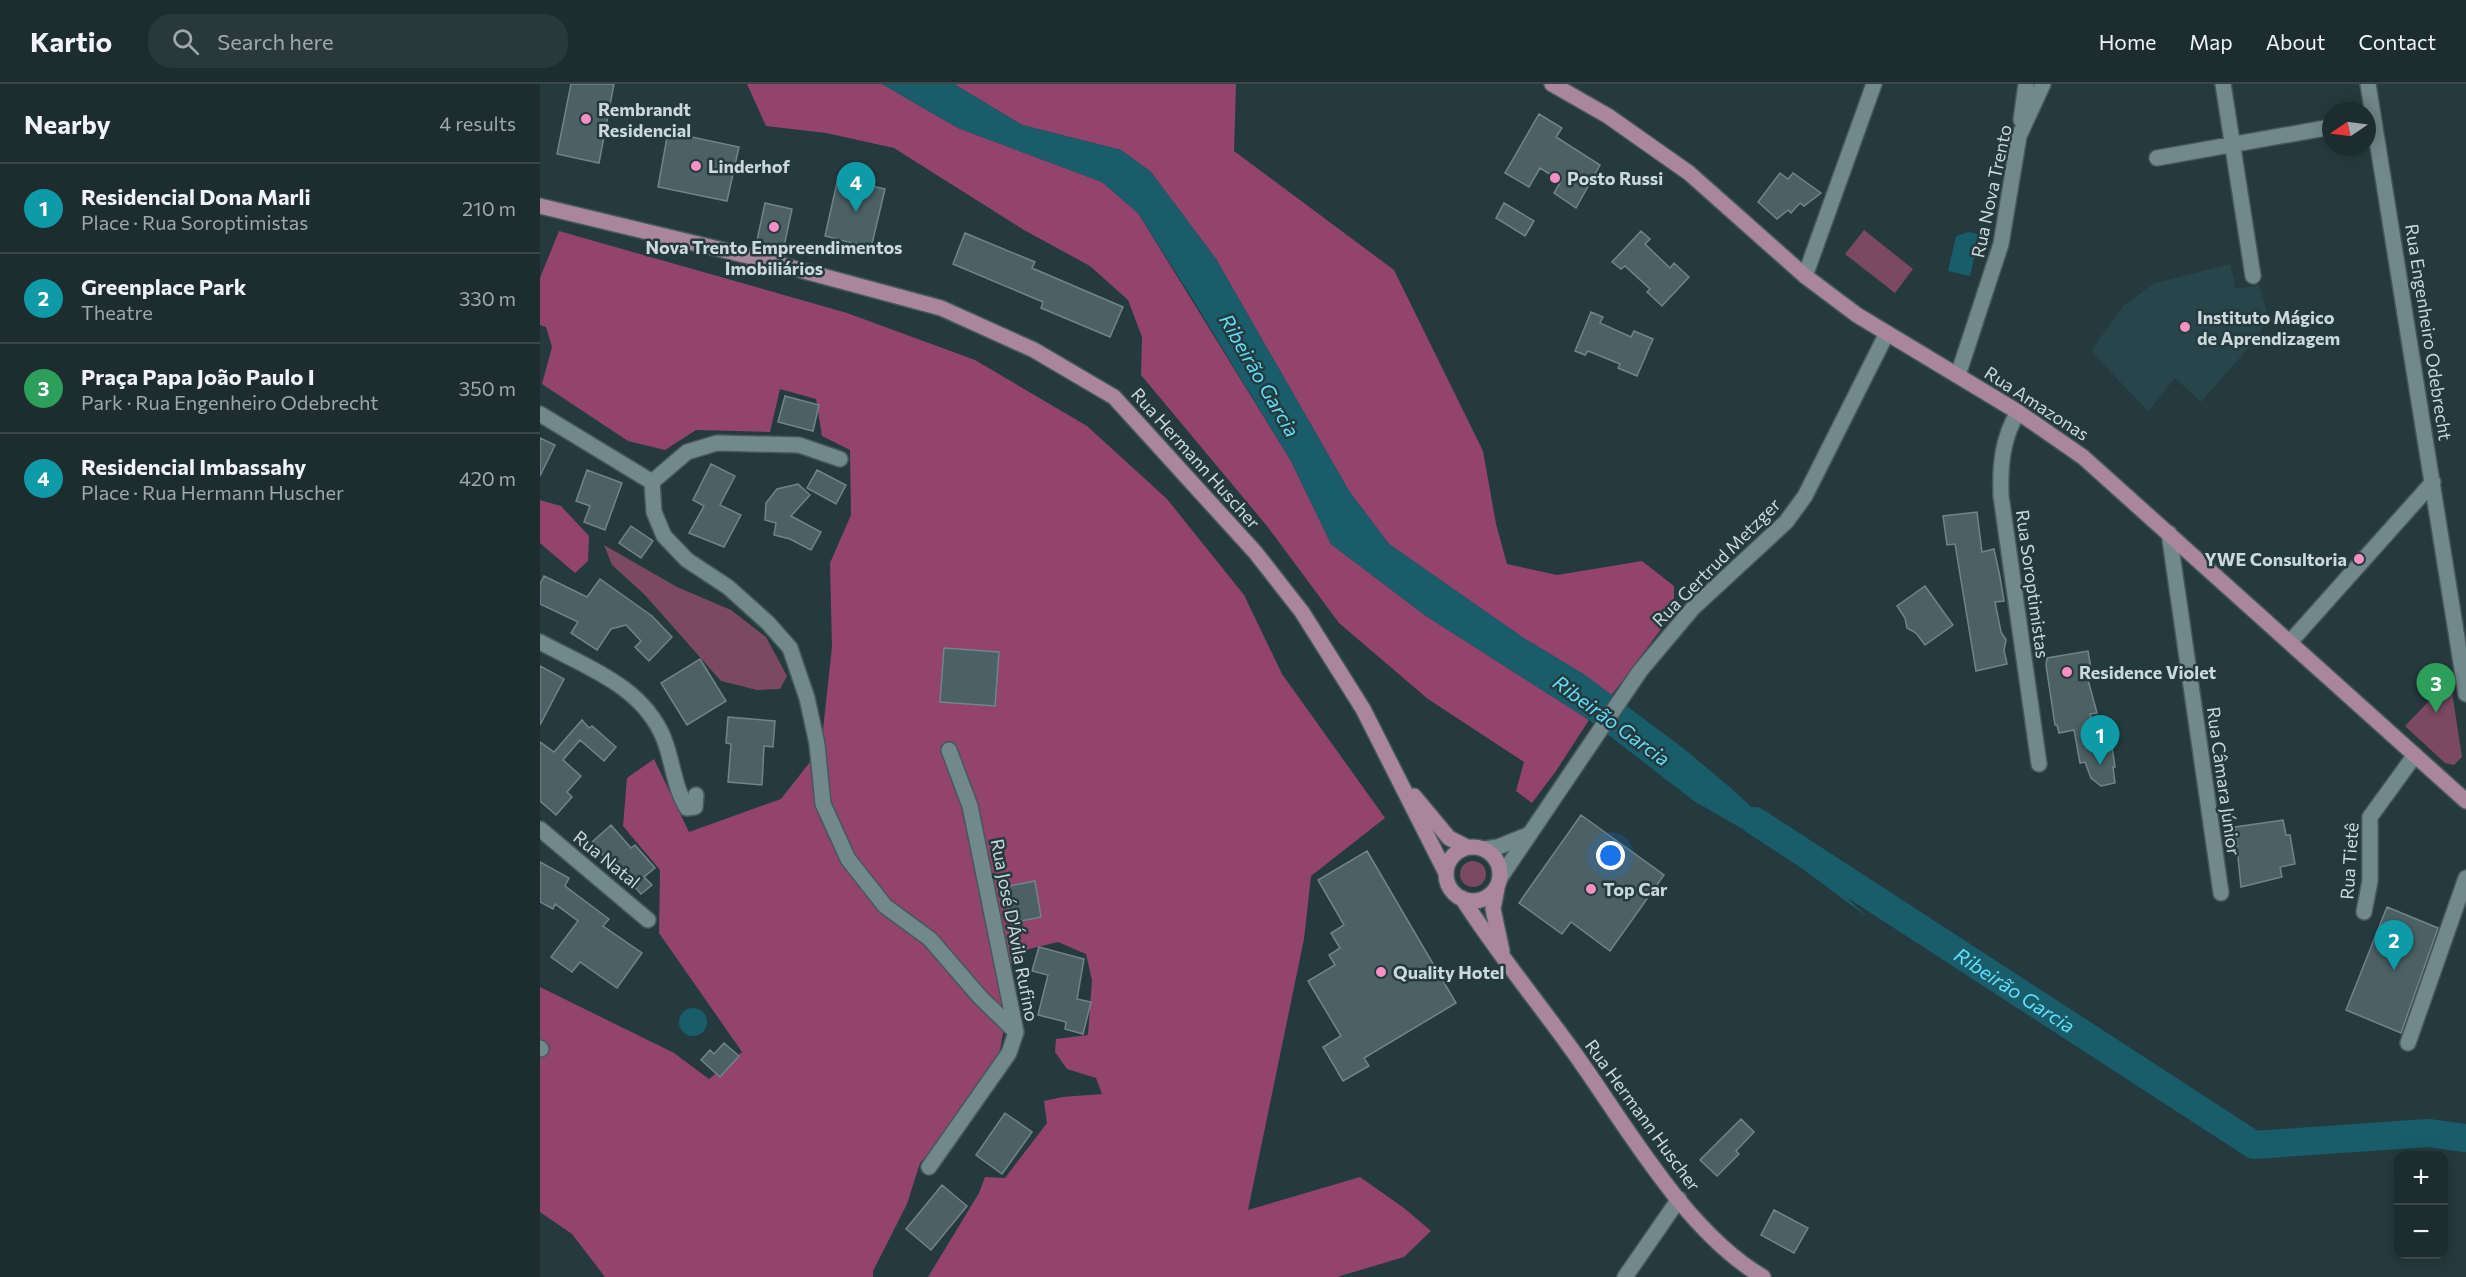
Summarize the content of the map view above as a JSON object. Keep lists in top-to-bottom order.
{
  "streets": {
    "main road": ["Rua Amazonas", "Rua Hermann Huscher"],
    "street": [
      "Rua Nova Trento",
      "Rua Engenheiro Odebrecht",
      "Rua Gertrud Metzger",
      "Rua Soroptimistas",
      "Rua Câmara Júnior",
      "Rua Natal",
      "Rua Tietê",
      "Rua José D'Ávila Rufino"
    ]
  },
  "crossings": [
    ["Rua Nova Trento", "Rua Amazonas"],
    ["Rua Amazonas", "Rua Gertrud Metzger"],
    ["Rua Amazonas", "Rua Soroptimistas"],
    ["Rua Amazonas", "Rua Câmara Júnior"],
    ["Rua Amazonas", "Rua Tietê"],
    ["Rua Hermann Huscher", "Rua Gertrud Metzger"]
  ],
  "water": ["Ribeirão Garcia"],
  "places": [
    "Rembrandt Residencial",
    "Linderhof",
    "Posto Russi",
    "Nova Trento Empreendimentos Imobiliários",
    "Instituto Mágico de Aprendizagem",
    "YWE Consultoria",
    "Residence Violet",
    "Top Car",
    "Quality Hotel"
  ],
  "north": "left",
  "page": {
    "header": "Kartio",
    "search": "Search here",
    "nav": [
      "Home",
      "Map",
      "About",
      "Contact"
    ],
    "heading": ["Nearby", "4 results"],
    "list": [
      {
        "mark": "1",
        "name": "Residencial Dona Marli",
        "note": "Place · Rua Soroptimistas",
        "value": "210 m"
      },
      {
        "mark": "2",
        "name": "Greenplace Park",
        "note": "Theatre",
        "value": "330 m"
      },
      {
        "mark": "3",
        "name": "Praça Papa João Paulo I",
        "note": "Park · Rua Engenheiro Odebrecht",
        "value": "350 m"
      },
      {
        "mark": "4",
        "name": "Residencial Imbassahy",
        "note": "Place · Rua Hermann Huscher",
        "value": "420 m"
      }
    ],
    "pins": [
      "4",
      "3",
      "1",
      "2"
    ],
    "map_buttons": ["+", "−"]
  }
}
